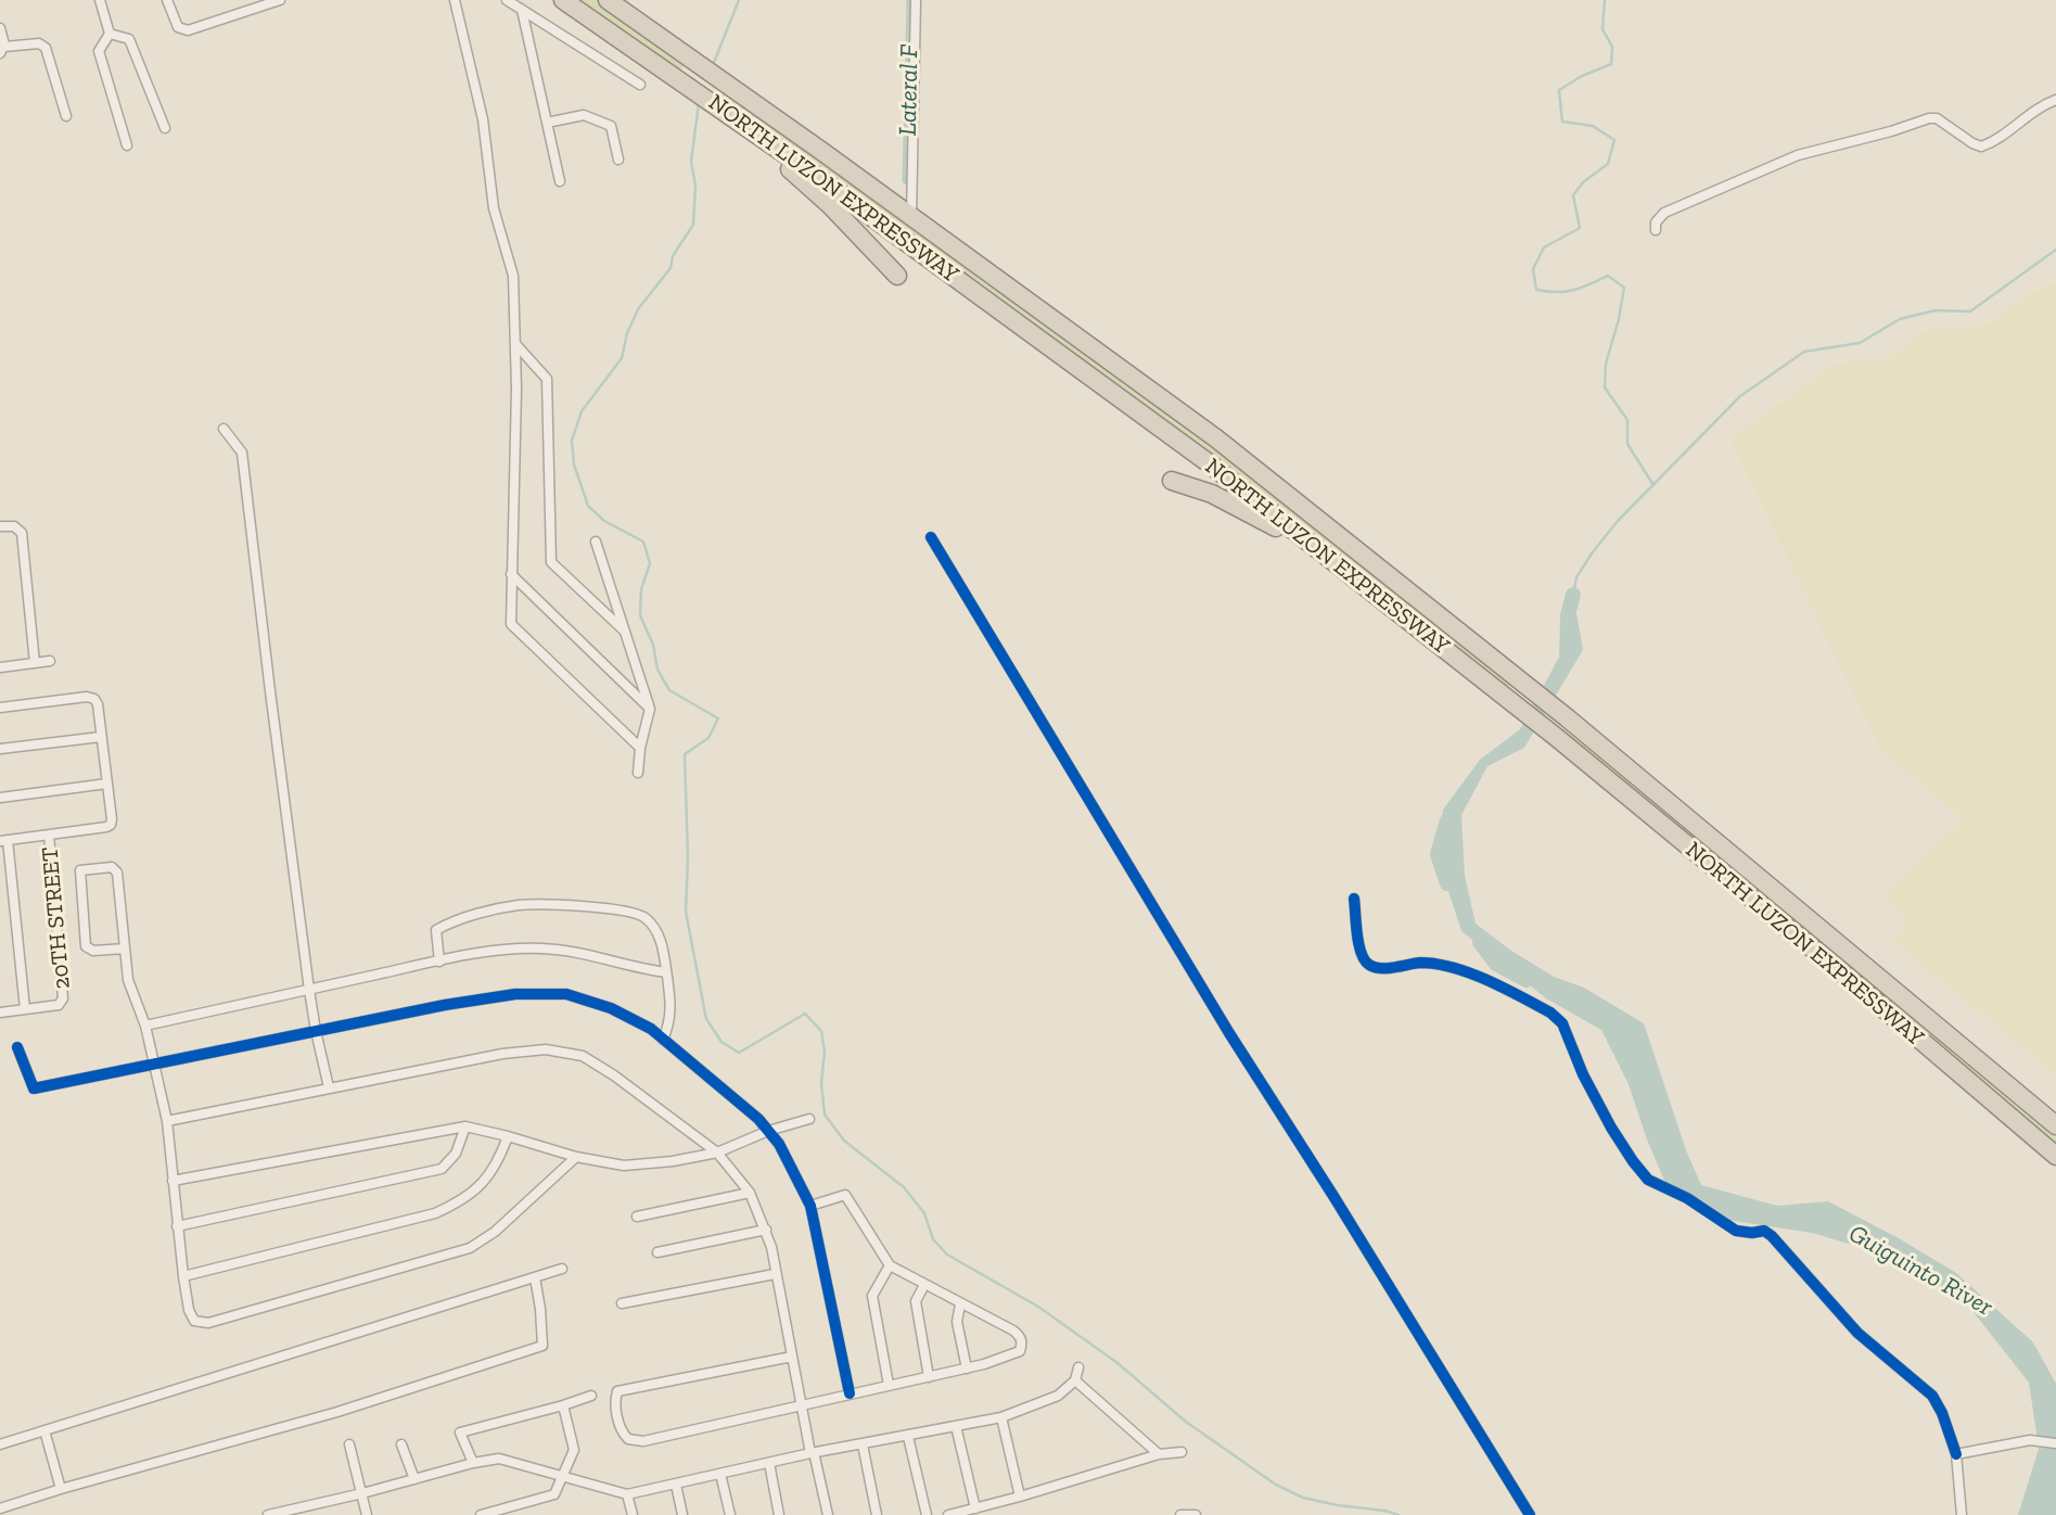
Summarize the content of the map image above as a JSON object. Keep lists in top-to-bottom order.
{
  "streets": {
    "highway": ["NORTH LUZON EXPRESSWAY"],
    "street": ["20TH STREET"]
  },
  "water": ["Lateral F", "Guiguinto River"]
}
